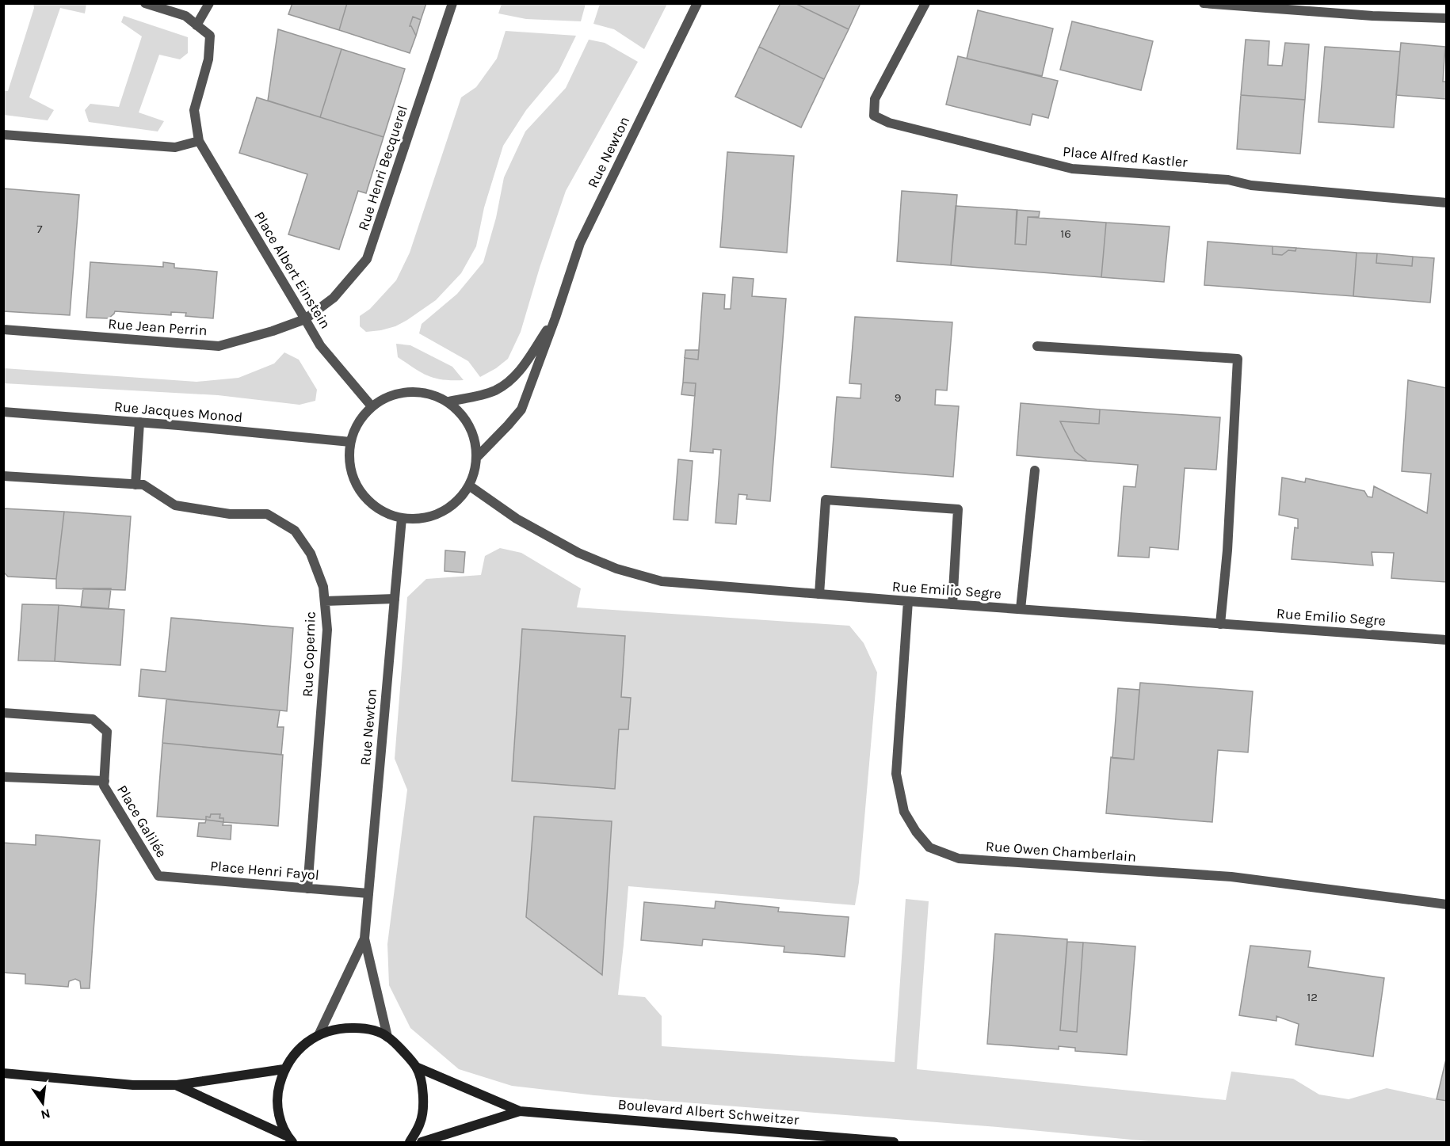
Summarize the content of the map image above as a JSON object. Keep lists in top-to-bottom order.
{
  "streets": {
    "main road": ["Boulevard Albert Schweitzer"],
    "street": [
      "Rue Newton",
      "Place Alfred Kastler",
      "Rue Henri Becquerel",
      "Place Albert Einstein",
      "Rue Jean Perrin",
      "Rue Jacques Monod",
      "Rue Emilio Segre",
      "Rue Copernic",
      "Place Galilée",
      "Rue Owen Chamberlain",
      "Place Henri Fayol"
    ]
  },
  "crossings": [
    ["Rue Newton", "Place Albert Einstein"],
    ["Rue Newton", "Rue Jacques Monod"],
    ["Rue Newton", "Rue Emilio Segre"],
    ["Rue Newton", "Place Henri Fayol"],
    ["Rue Henri Becquerel", "Place Albert Einstein"],
    ["Rue Henri Becquerel", "Rue Jean Perrin"],
    ["Place Albert Einstein", "Rue Jean Perrin"],
    ["Place Albert Einstein", "Rue Jacques Monod"],
    ["Place Albert Einstein", "Rue Emilio Segre"],
    ["Rue Jacques Monod", "Rue Emilio Segre"],
    ["Rue Emilio Segre", "Rue Owen Chamberlain"],
    ["Rue Copernic", "Place Henri Fayol"],
    ["Place Galilée", "Place Henri Fayol"]
  ],
  "house_numbers": [
    "7",
    "16",
    "9",
    "12"
  ],
  "north": "bottom"
}
